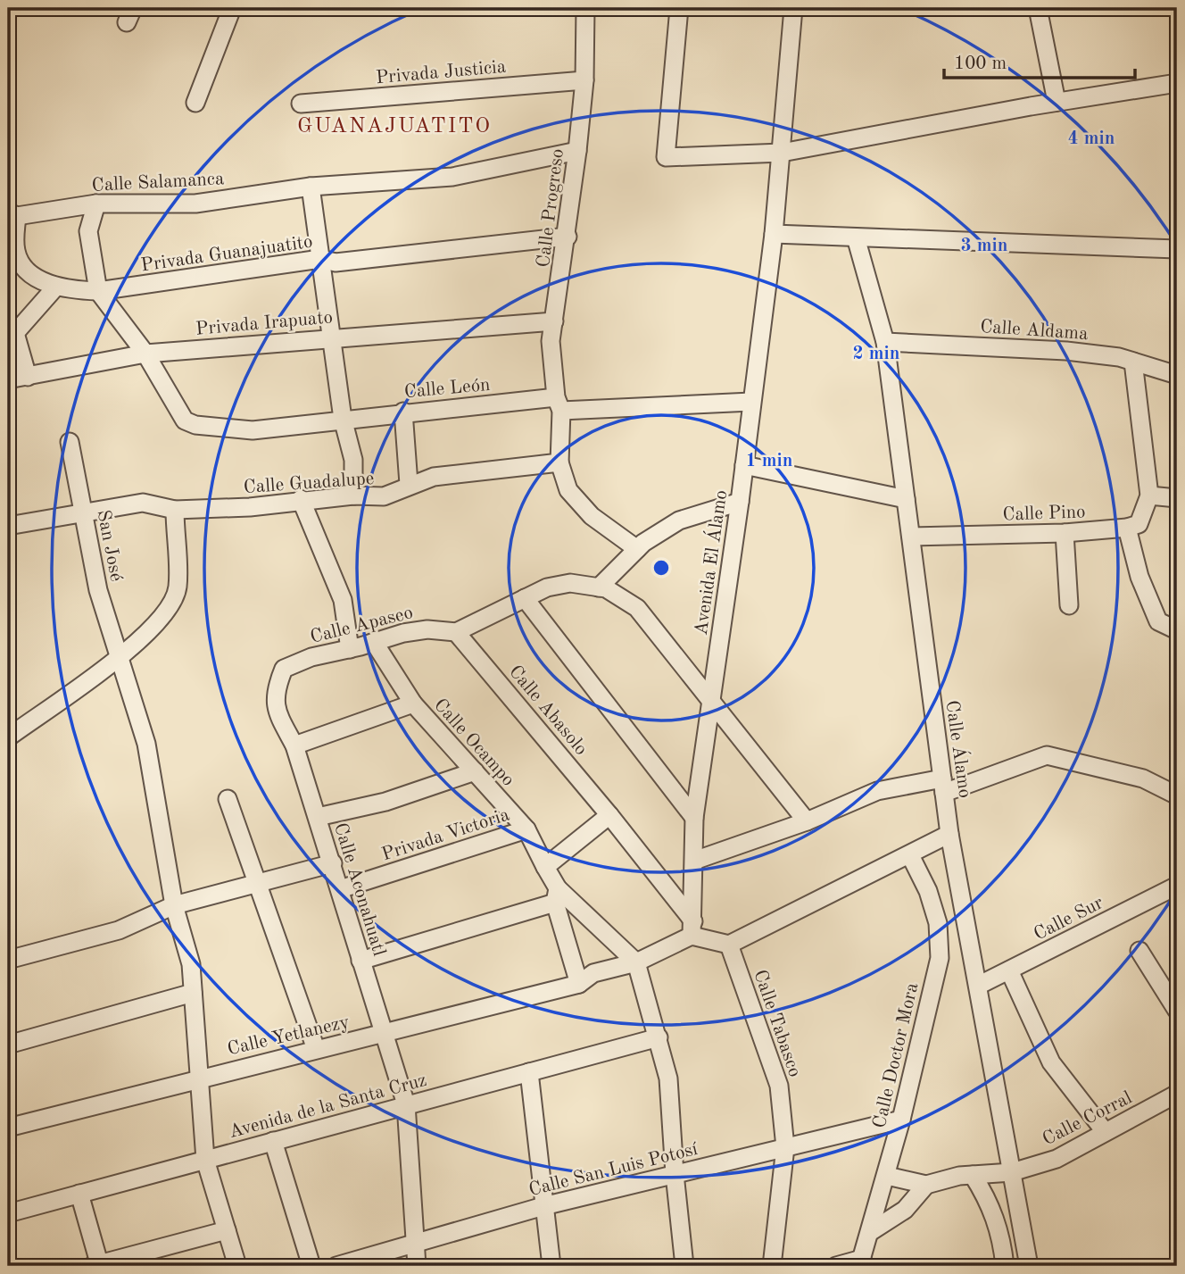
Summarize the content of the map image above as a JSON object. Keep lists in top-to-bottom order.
{
  "streets": {
    "street": [
      "Privada Justicia",
      "Calle Salamanca",
      "Calle Progreso",
      "Privada Guanajuatito",
      "Privada Irapuato",
      "Calle Aldama",
      "Calle León",
      "Calle Guadalupe",
      "Calle Pino",
      "San José",
      "Avenida El Álamo",
      "Calle Apaseo",
      "Calle Abasolo",
      "Calle Ocampo",
      "Calle Álamo",
      "Privada Victoria",
      "Calle Aconahuatl",
      "Calle Sur",
      "Calle Tabasco",
      "Calle Yetlanezy",
      "Calle Doctor Mora",
      "Avenida de la Santa Cruz",
      "Calle Corral",
      "Calle San Luis Potosí"
    ]
  },
  "crossings": [
    ["Privada Justicia", "Calle Progreso"],
    ["Calle Salamanca", "Calle Progreso"],
    ["Calle Progreso", "Privada Guanajuatito"],
    ["Calle Progreso", "Privada Irapuato"],
    ["Calle Progreso", "Calle León"],
    ["Privada Irapuato", "Calle León"],
    ["Calle Aldama", "Calle Álamo"],
    ["Calle León", "Avenida El Álamo"],
    ["Calle Guadalupe", "San José"],
    ["Calle Pino", "Calle Álamo"],
    ["San José", "Calle Yetlanezy"],
    ["San José", "Avenida de la Santa Cruz"],
    ["Avenida El Álamo", "Calle Abasolo"],
    ["Calle Apaseo", "Calle Abasolo"],
    ["Calle Apaseo", "Calle Ocampo"],
    ["Calle Apaseo", "Calle Aconahuatl"],
    ["Calle Ocampo", "Privada Victoria"],
    ["Calle Álamo", "Calle Sur"],
    ["Calle Álamo", "Calle Corral"],
    ["Privada Victoria", "Calle Aconahuatl"],
    ["Calle Aconahuatl", "Calle Yetlanezy"],
    ["Calle Aconahuatl", "Avenida de la Santa Cruz"],
    ["Calle Aconahuatl", "Calle San Luis Potosí"],
    ["Calle Tabasco", "Calle San Luis Potosí"],
    ["Calle Doctor Mora", "Calle San Luis Potosí"]
  ],
  "districts": ["GUANAJUATITO"],
  "scale_bar": "100 m",
  "rings": [
    "4 min",
    "3 min",
    "2 min",
    "1 min"
  ]
}
